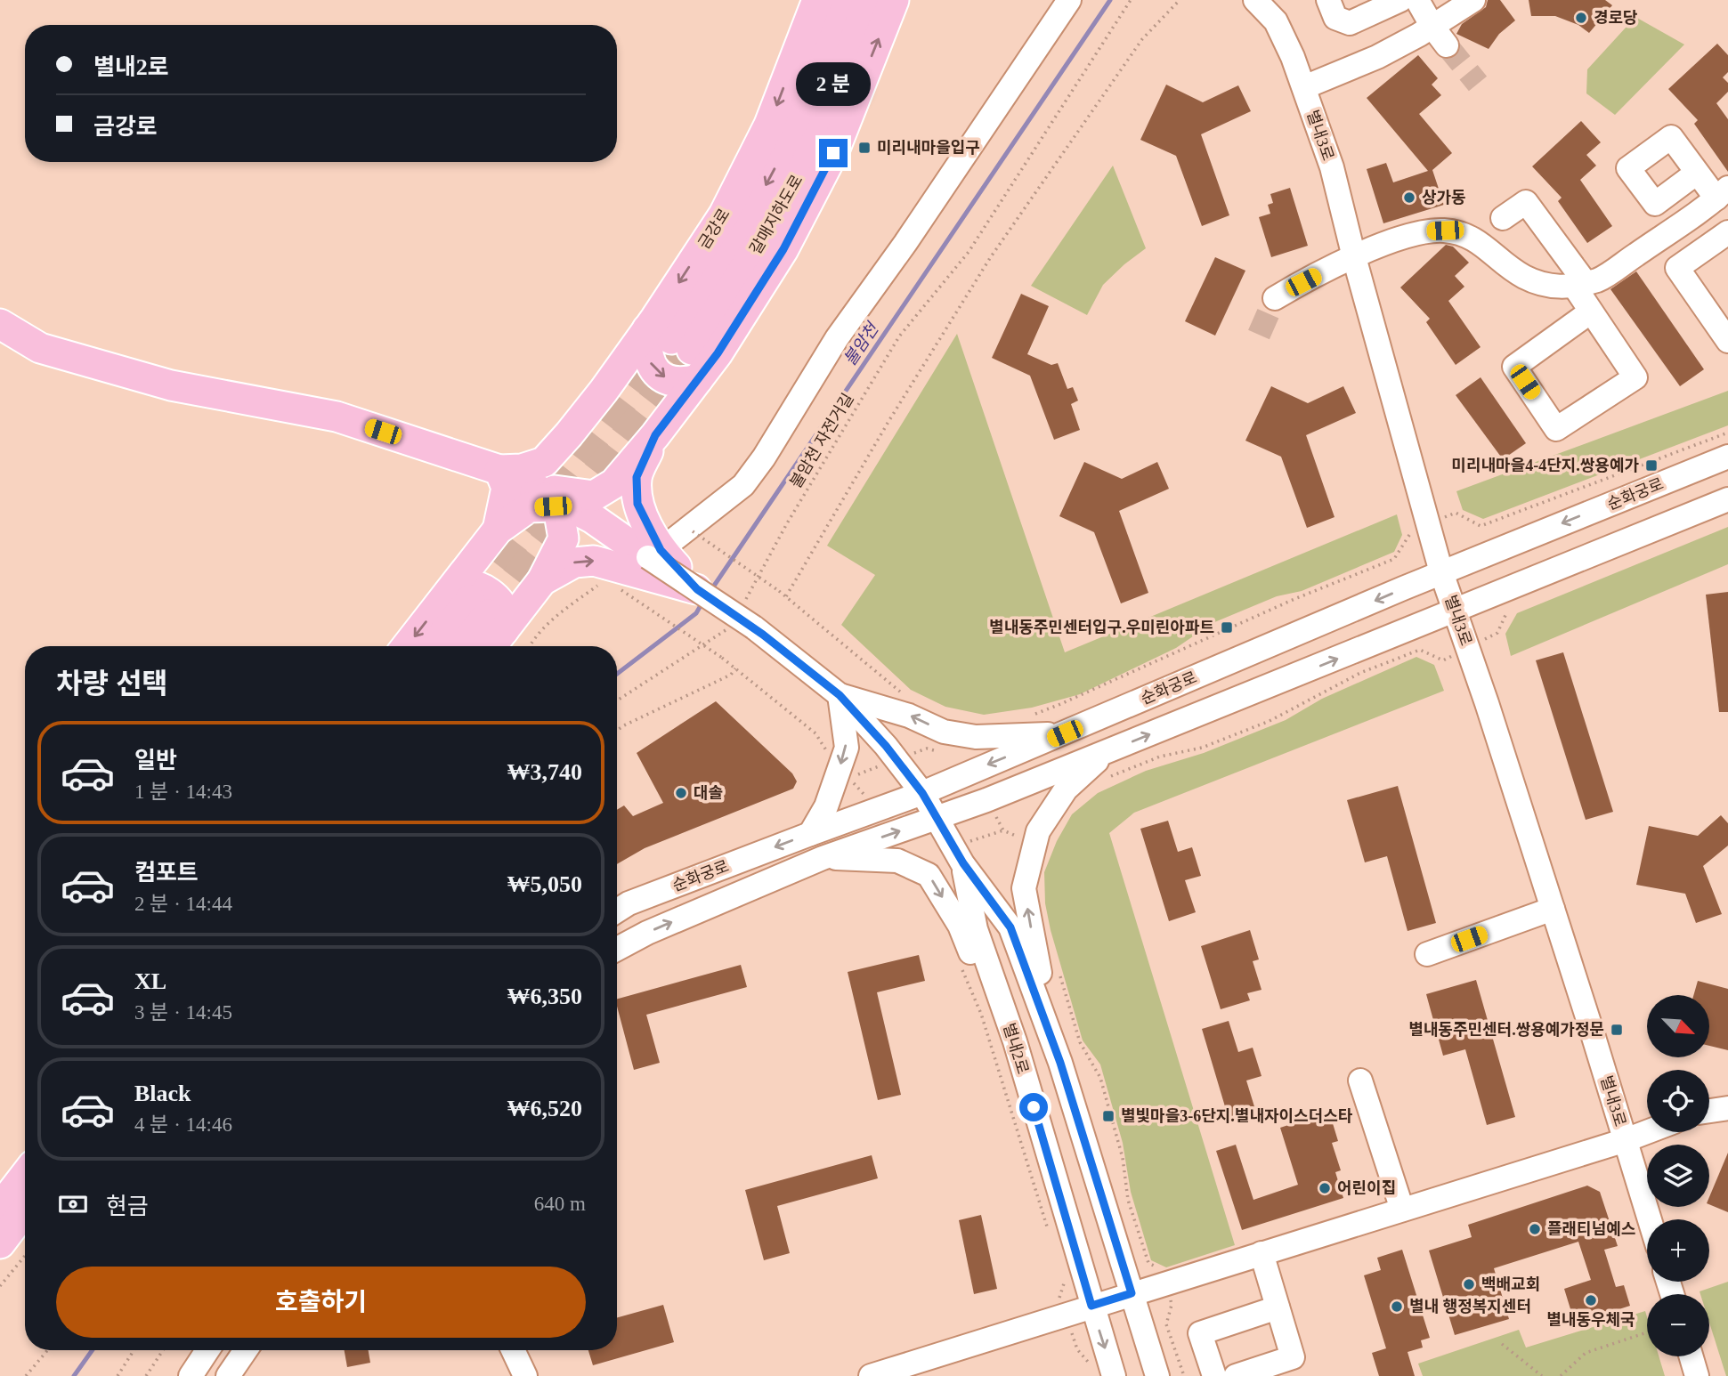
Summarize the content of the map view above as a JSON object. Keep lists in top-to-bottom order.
{
  "streets": {
    "main road": ["갈매지하도로", "금강로"],
    "street": ["별내3로", "순화궁로", "별내2로"],
    "path": ["불암천 자전거길"]
  },
  "crossings": [
    ["별내3로", "순화궁로"],
    ["갈매지하도로", "금강로"],
    ["불암천 자전거길", "별내2로"],
    ["순화궁로", "별내2로"]
  ],
  "water": ["불암천"],
  "places": {
    "other": [
      "경로당",
      "상가동",
      "대솔",
      "어린이집",
      "플래티넘예스",
      "백배교회",
      "별내동우체국",
      "별내 행정복지센터"
    ],
    "transit": [
      "미리내마을입구",
      "미리내마을4-4단지.쌍용예가",
      "별내동주민센터입구.우미린아파트",
      "별내동주민센터.쌍용예가정문",
      "별빛마을3-6단지.별내자이스더스타"
    ]
  },
  "north": "bottom right",
  "page": {
    "banner": ["별내2로", "금강로"],
    "bubble": "2 분",
    "heading": "차량 선택",
    "list": [
      {
        "name": "일반",
        "note": "1 분 · 14:43",
        "value": "₩3,740"
      },
      {
        "name": "컴포트",
        "note": "2 분 · 14:44",
        "value": "₩5,050"
      },
      {
        "name": "XL",
        "note": "3 분 · 14:45",
        "value": "₩6,350"
      },
      {
        "name": "Black",
        "note": "4 분 · 14:46",
        "value": "₩6,520"
      }
    ],
    "map_buttons": ["+", "−"],
    "pay": ["현금", "640 m"],
    "buttons": "호출하기"
  }
}
